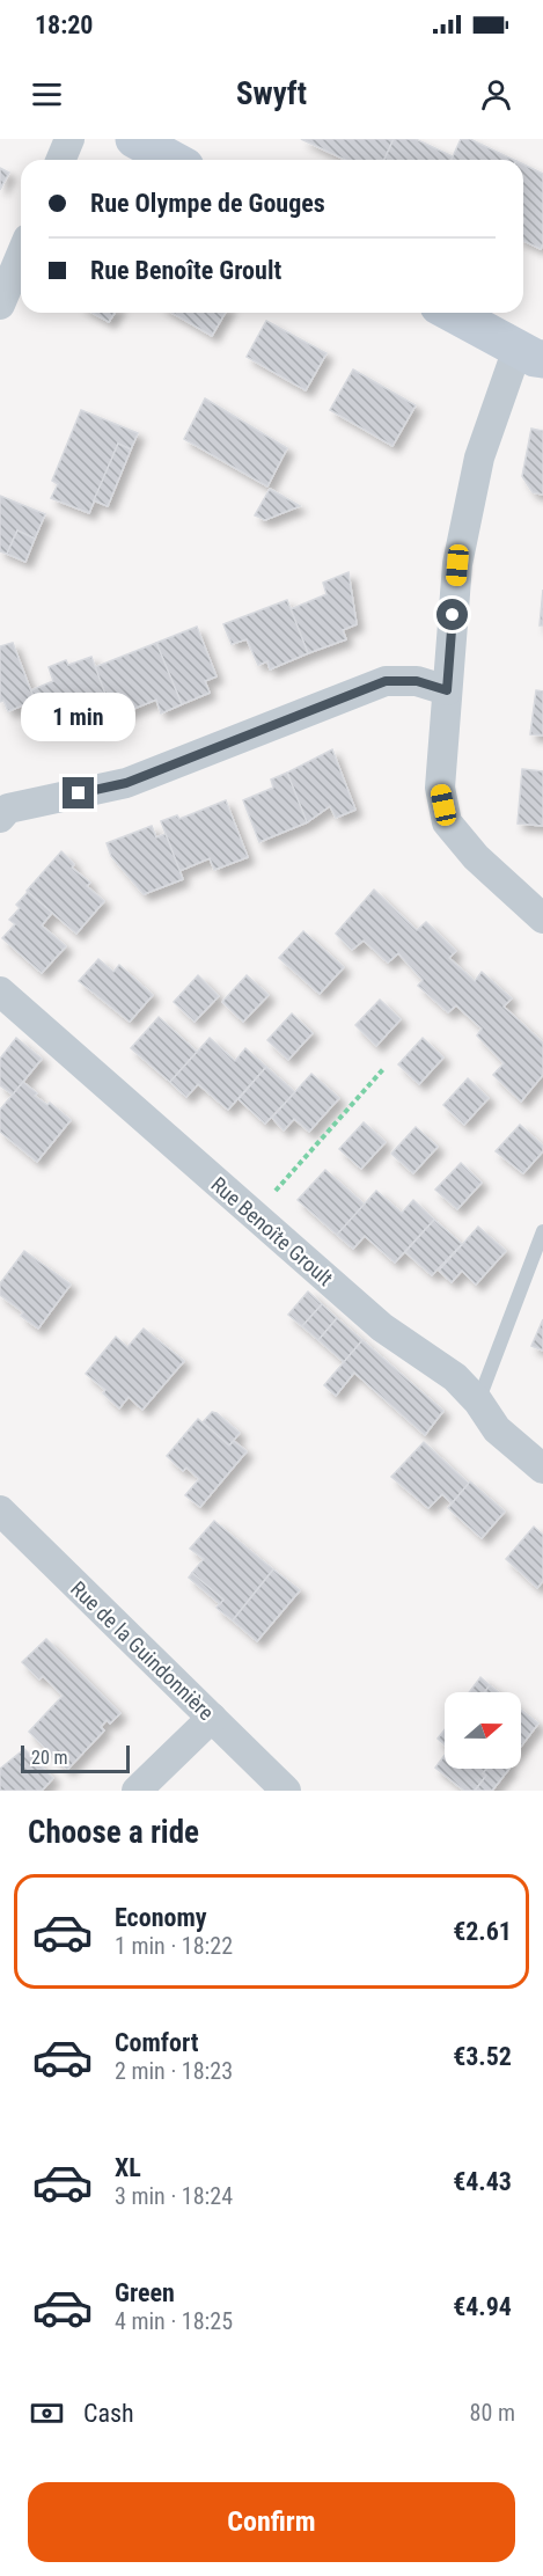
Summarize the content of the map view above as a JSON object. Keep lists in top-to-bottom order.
{
  "streets": {
    "street": ["Rue Benoîte Groult", "Rue de la Guindonnière"]
  },
  "scale_bar": "20 m",
  "north": "right",
  "page": {
    "status": "18:20",
    "header": "Swyft",
    "banner": ["Rue Olympe de Gouges", "Rue Benoîte Groult"],
    "bubble": "1 min",
    "scale": "20 m",
    "heading": "Choose a ride",
    "list": [
      {
        "name": "Economy",
        "note": "1 min · 18:22",
        "value": "€2.61"
      },
      {
        "name": "Comfort",
        "note": "2 min · 18:23",
        "value": "€3.52"
      },
      {
        "name": "XL",
        "note": "3 min · 18:24",
        "value": "€4.43"
      },
      {
        "name": "Green",
        "note": "4 min · 18:25",
        "value": "€4.94"
      }
    ],
    "pay": ["Cash", "80 m"],
    "buttons": "Confirm"
  }
}
